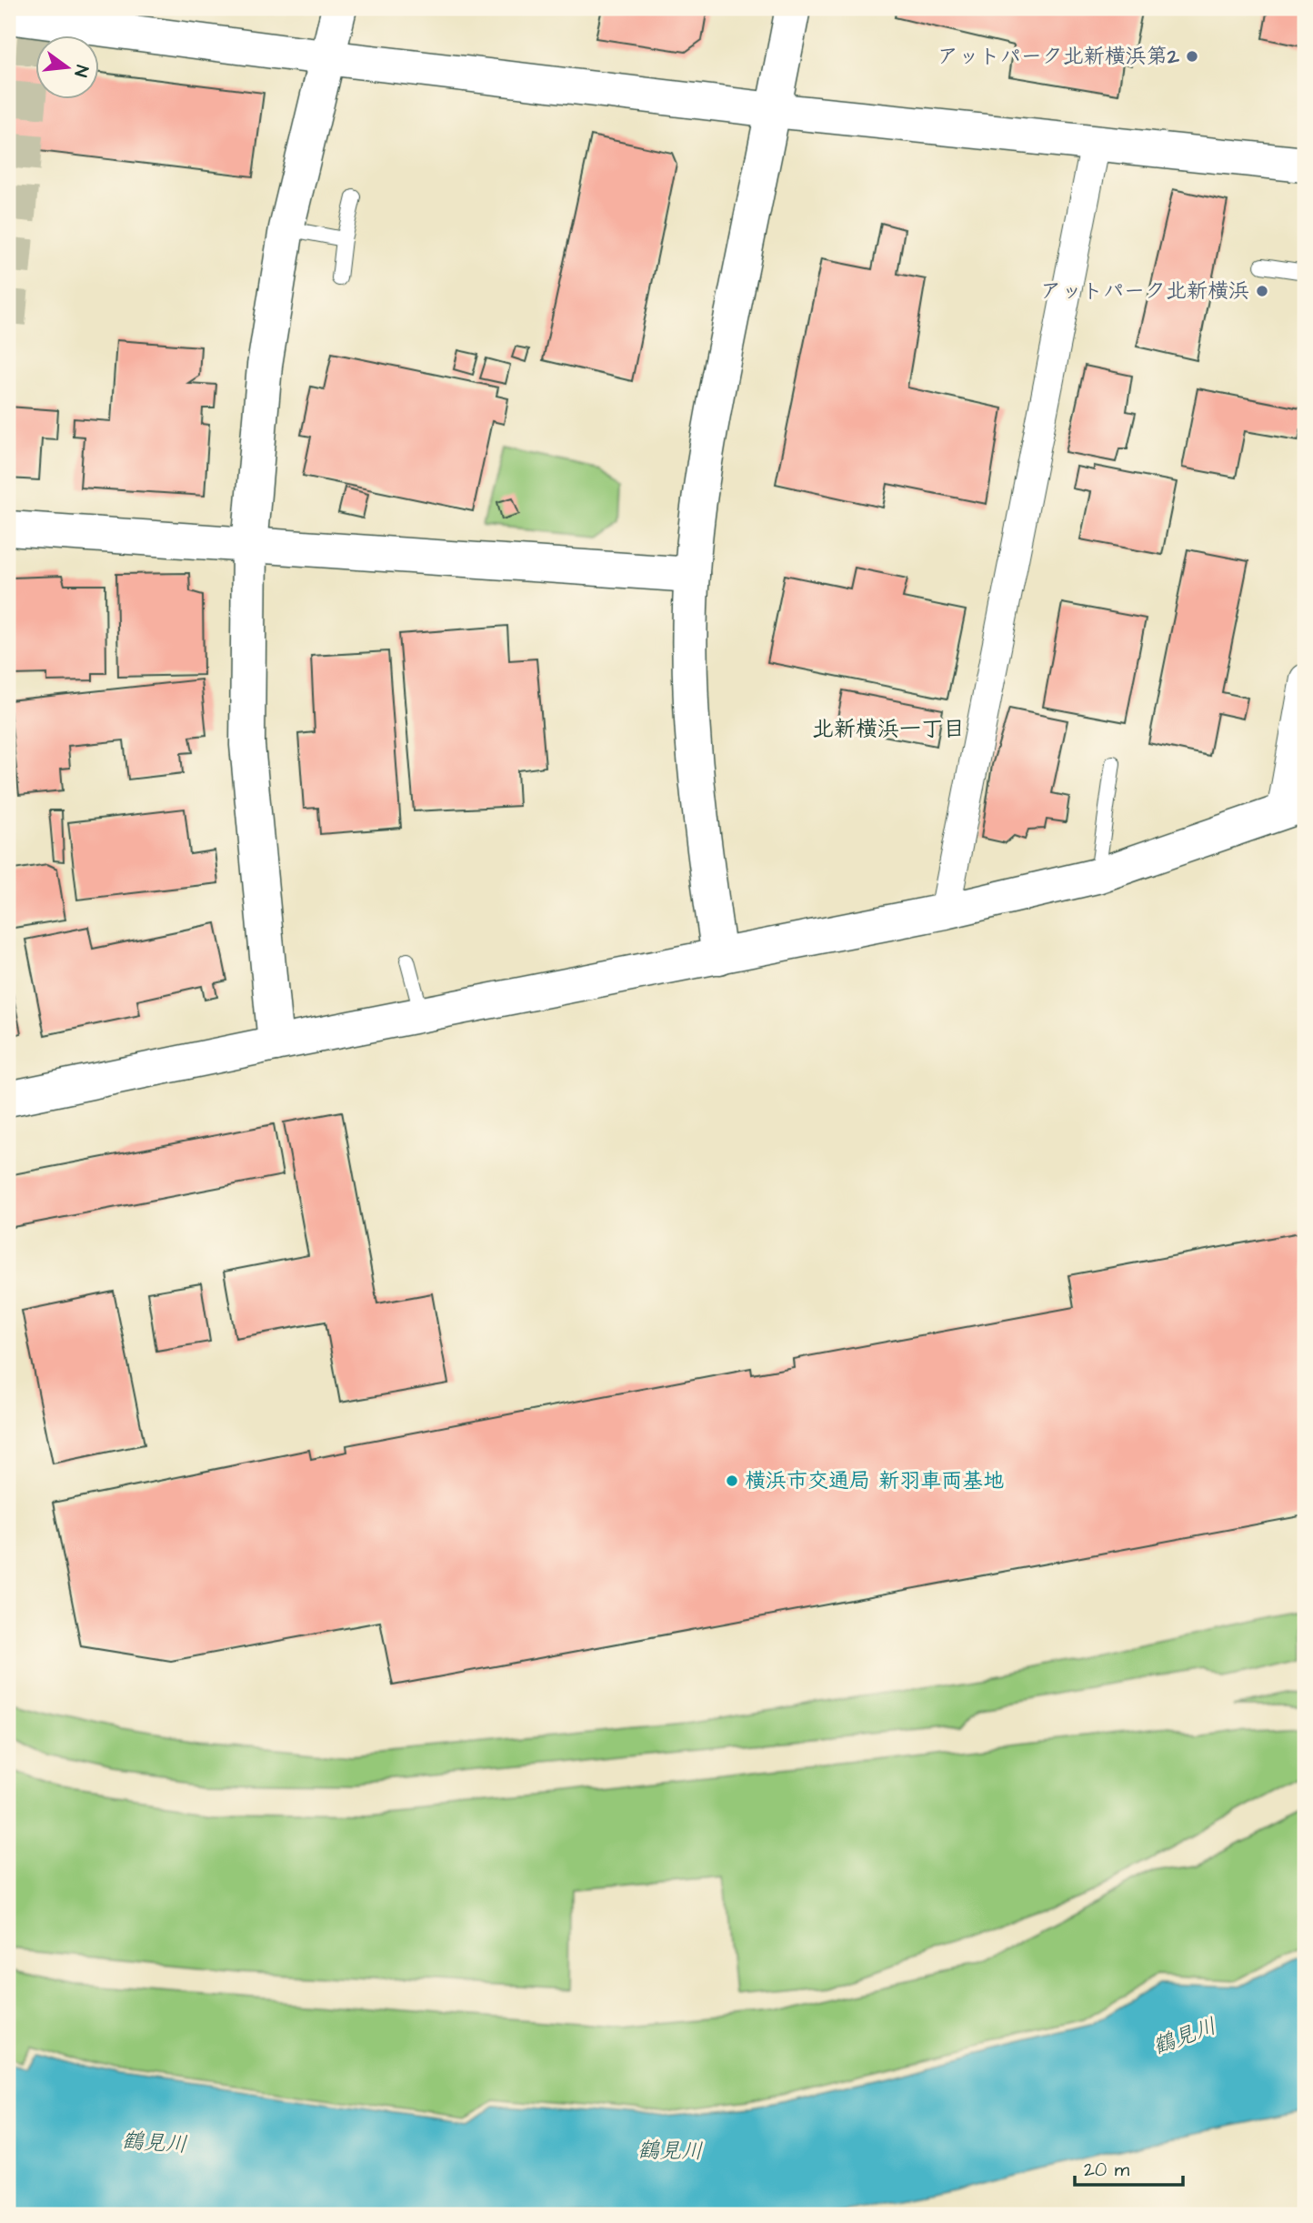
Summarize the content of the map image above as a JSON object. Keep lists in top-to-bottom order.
{
  "districts": ["北新横浜一丁目"],
  "water": ["鶴見川"],
  "places": ["アットパーク北新横浜第2", "アットパーク北新横浜", "横浜市交通局 新羽車両基地"],
  "scale_bar": "20 m",
  "north": "right"
}
